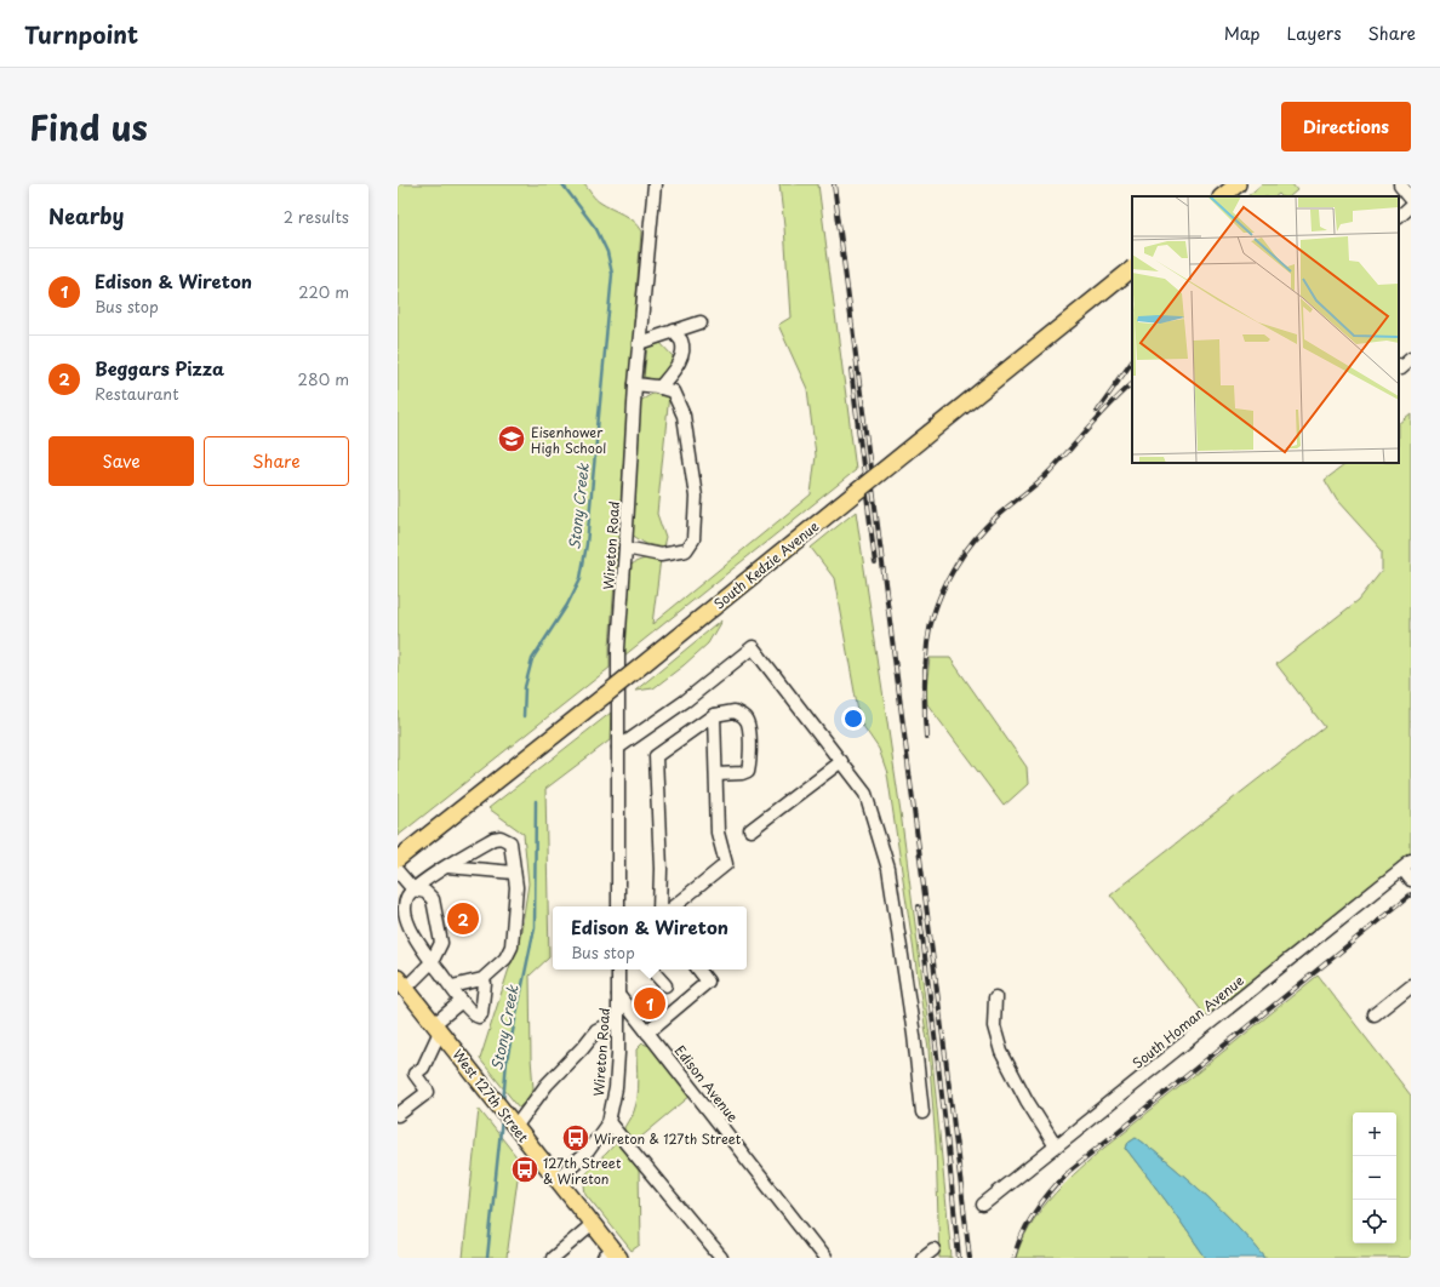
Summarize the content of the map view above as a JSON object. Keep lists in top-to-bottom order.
{
  "streets": {
    "main road": ["South Kedzie Avenue", "West 127th Street"],
    "street": ["Wireton Road", "South Homan Avenue", "Edison Avenue"]
  },
  "crossings": [
    ["Wireton Road", "Edison Avenue"],
    ["Wireton Road", "West 127th Street"]
  ],
  "water": ["Stony Creek"],
  "places": {
    "school or university": ["Eisenhower High School"],
    "bus stop": ["Wireton & 127th Street", "127th Street & Wireton"]
  },
  "page": {
    "header": "Turnpoint",
    "nav": ["Map", "Layers", "Share"],
    "title": "Find us",
    "buttons": [
      "Directions",
      ["Save", "Share"]
    ],
    "heading": ["Nearby", "2 results"],
    "list": [
      {
        "mark": "1",
        "name": "Edison & Wireton",
        "note": "Bus stop",
        "value": "220 m"
      },
      {
        "mark": "2",
        "name": "Beggars Pizza",
        "note": "Restaurant",
        "value": "280 m"
      }
    ],
    "pins": ["2", "1"],
    "popup": ["Edison & Wireton", "Bus stop"],
    "map_buttons": ["+", "−"]
  }
}
